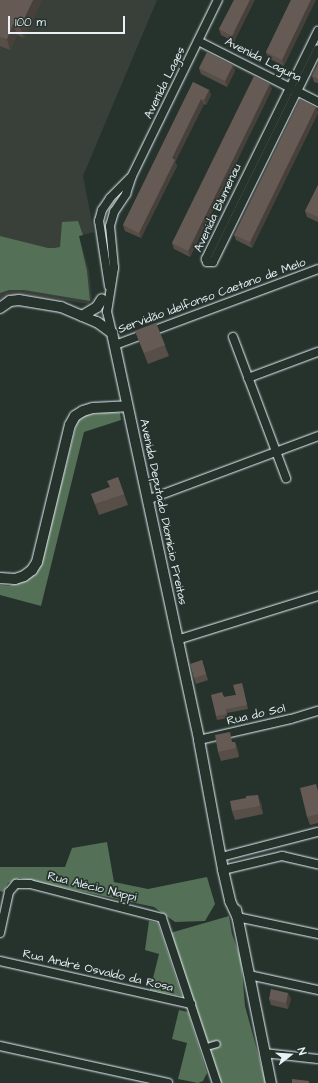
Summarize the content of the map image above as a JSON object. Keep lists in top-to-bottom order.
{
  "streets": {
    "street": [
      "Avenida Laguna",
      "Avenida Lages",
      "Avenida Blumenau",
      "Servidão Idelfonso Caetano de Melo",
      "Avenida Deputado Diomício Freitas",
      "Rua do Sol",
      "Rua Alécio Nappi",
      "Rua André Osvaldo da Rosa"
    ]
  },
  "crossings": [
    ["Avenida Laguna", "Avenida Lages"],
    ["Avenida Laguna", "Avenida Blumenau"],
    ["Avenida Lages", "Avenida Deputado Diomício Freitas"],
    ["Servidão Idelfonso Caetano de Melo", "Avenida Deputado Diomício Freitas"],
    ["Avenida Deputado Diomício Freitas", "Rua do Sol"],
    ["Rua Alécio Nappi", "Rua André Osvaldo da Rosa"]
  ],
  "scale_bar": "100 m",
  "north": "right"
}
